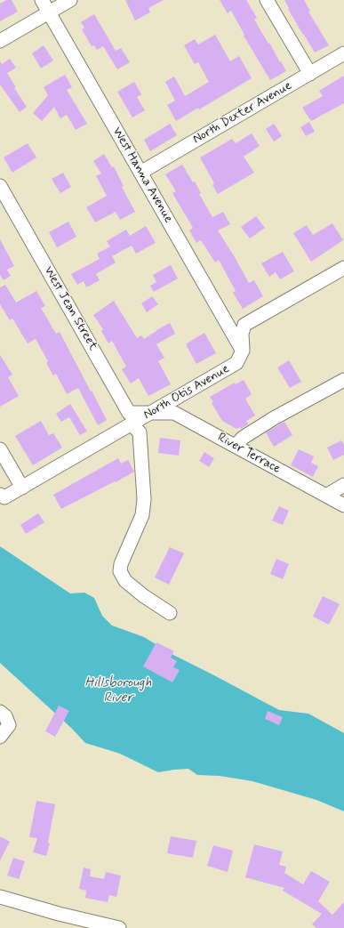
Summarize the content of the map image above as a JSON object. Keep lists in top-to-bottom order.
{
  "streets": {
    "street": [
      "North Dexter Avenue",
      "West Hanna Avenue",
      "West Jean Street",
      "North Otis Avenue",
      "River Terrace"
    ]
  },
  "crossings": [
    ["North Dexter Avenue", "West Hanna Avenue"],
    ["West Hanna Avenue", "North Otis Avenue"],
    ["West Jean Street", "North Otis Avenue"],
    ["West Jean Street", "River Terrace"],
    ["North Otis Avenue", "River Terrace"]
  ],
  "water": ["Hillsborough River"]
}
